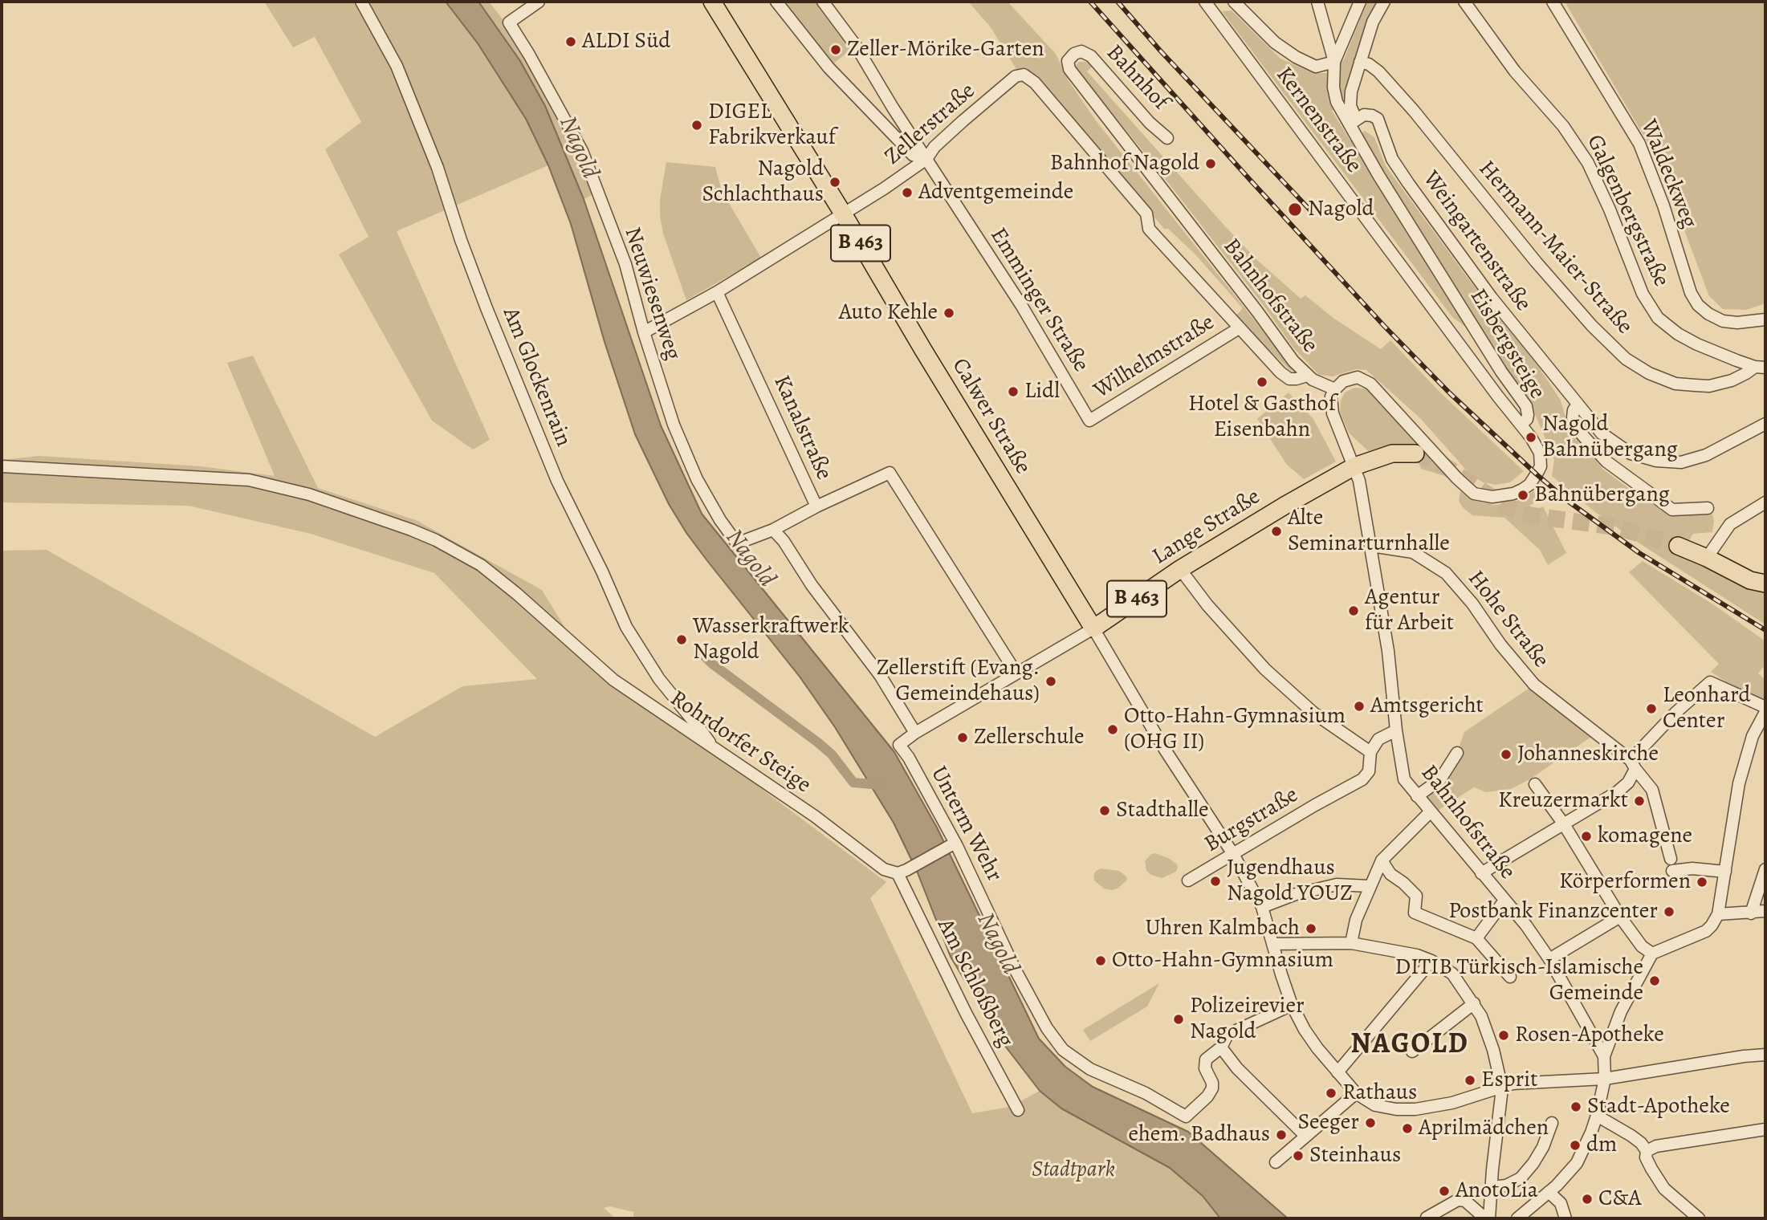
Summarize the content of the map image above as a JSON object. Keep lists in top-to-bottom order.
{
  "streets": {
    "main road": ["B 463", "Calwer Straße", "Lange Straße"],
    "street": [
      "Bahnhof",
      "Kernenstraße",
      "Zellerstraße",
      "Waldeckweg",
      "Galgenbergstraße",
      "Weingartenstraße",
      "Hermann-Maier-Straße",
      "Neuwiesenweg",
      "Bahnhofstraße",
      "Emminger Straße",
      "Eisbergsteige",
      "Wilhelmstraße",
      "Am Glockenrain",
      "Kanalstraße",
      "Hohe Straße",
      "Rohrdorfer Steige",
      "Burgstraße",
      "Unterm Wehr",
      "Am Schloßberg"
    ]
  },
  "crossings": [
    ["Bahnhof", "Bahnhofstraße"],
    ["Kernenstraße", "Eisbergsteige"],
    ["Zellerstraße", "Neuwiesenweg"],
    ["Zellerstraße", "Emminger Straße"],
    ["Zellerstraße", "Wilhelmstraße"],
    ["Zellerstraße", "Calwer Straße"],
    ["Zellerstraße", "Kanalstraße"],
    ["Galgenbergstraße", "Hermann-Maier-Straße"],
    ["Weingartenstraße", "Eisbergsteige"],
    ["Hermann-Maier-Straße", "Eisbergsteige"],
    ["Neuwiesenweg", "Kanalstraße"],
    ["Bahnhofstraße", "Eisbergsteige"],
    ["Bahnhofstraße", "Lange Straße"],
    ["Bahnhofstraße", "Hohe Straße"],
    ["Emminger Straße", "Wilhelmstraße"],
    ["Am Glockenrain", "Rohrdorfer Steige"],
    ["Calwer Straße", "Lange Straße"],
    ["Calwer Straße", "Burgstraße"],
    ["Kanalstraße", "Lange Straße"],
    ["Lange Straße", "Unterm Wehr"],
    ["Rohrdorfer Steige", "Am Schloßberg"]
  ],
  "districts": ["NAGOLD"],
  "water": ["Nagold"],
  "parks": ["Stadtpark"],
  "places": [
    "ALDI Süd",
    "Zeller-Mörike-Garten",
    "DIGEL Fabrikverkauf",
    "Bahnhof Nagold",
    "Nagold Schlachthaus",
    "Adventgemeinde",
    "Nagold",
    "Auto Kehle",
    "Hotel & Gasthof Eisenbahn",
    "Lidl",
    "Nagold Bahnübergang",
    "Bahnübergang",
    "Alte Seminarturnhalle",
    "Agentur für Arbeit",
    "Wasserkraftwerk Nagold",
    "Zellerstift (Evang. Gemeindehaus)",
    "Amtsgericht",
    "Leonhard Center",
    "Otto-Hahn-Gymnasium (OHG II)",
    "Zellerschule",
    "Johanneskirche",
    "Kreuzermarkt",
    "Stadthalle",
    "komagene",
    "Jugendhaus Nagold YOUZ",
    "Körperformen",
    "Postbank Finanzcenter",
    "Uhren Kalmbach",
    "Otto-Hahn-Gymnasium",
    "DITIB Türkisch-Islamische Gemeinde",
    "Polizeirevier Nagold",
    "Rosen-Apotheke",
    "Esprit",
    "Rathaus",
    "Stadt-Apotheke",
    "Seeger",
    "Aprilmädchen",
    "ehem. Badhaus",
    "dm",
    "Steinhaus",
    "AnotoLia",
    "C&A"
  ]
}
